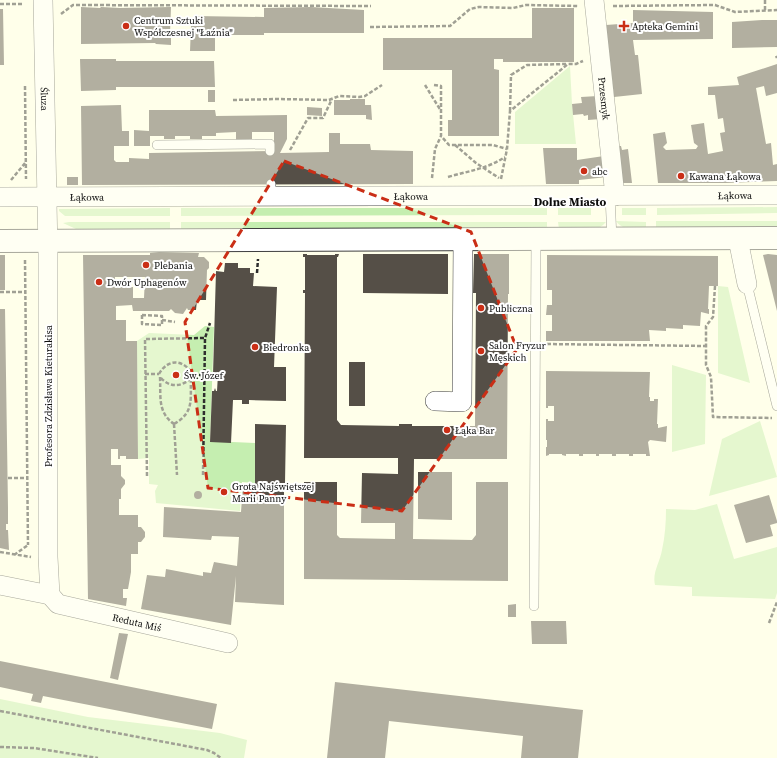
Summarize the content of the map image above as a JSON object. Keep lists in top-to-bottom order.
{
  "streets": {
    "street": [
      "Przesmyk",
      "Śluza",
      "Łąkowa",
      "Profesora Zdzisława Kieturakisa",
      "Reduta Miś"
    ]
  },
  "crossings": [
    ["Przesmyk", "Łąkowa"],
    ["Śluza", "Łąkowa"],
    ["Śluza", "Profesora Zdzisława Kieturakisa"],
    ["Łąkowa", "Profesora Zdzisława Kieturakisa"],
    ["Profesora Zdzisława Kieturakisa", "Reduta Miś"]
  ],
  "districts": ["Dolne Miasto"],
  "places": {
    "other": [
      "Centrum Sztuki Współczesnej \"Łaźnia\"",
      "abc",
      "Kawana Łąkowa",
      "Plebania",
      "Dwór Uphagenów",
      "Publiczna",
      "Biedronka",
      "Salon Fryzur Męskich",
      "Św. Józef",
      "Łąka Bar",
      "Grota Najświętszej Marii Panny"
    ],
    "health": ["Apteka Gemini"]
  }
}
